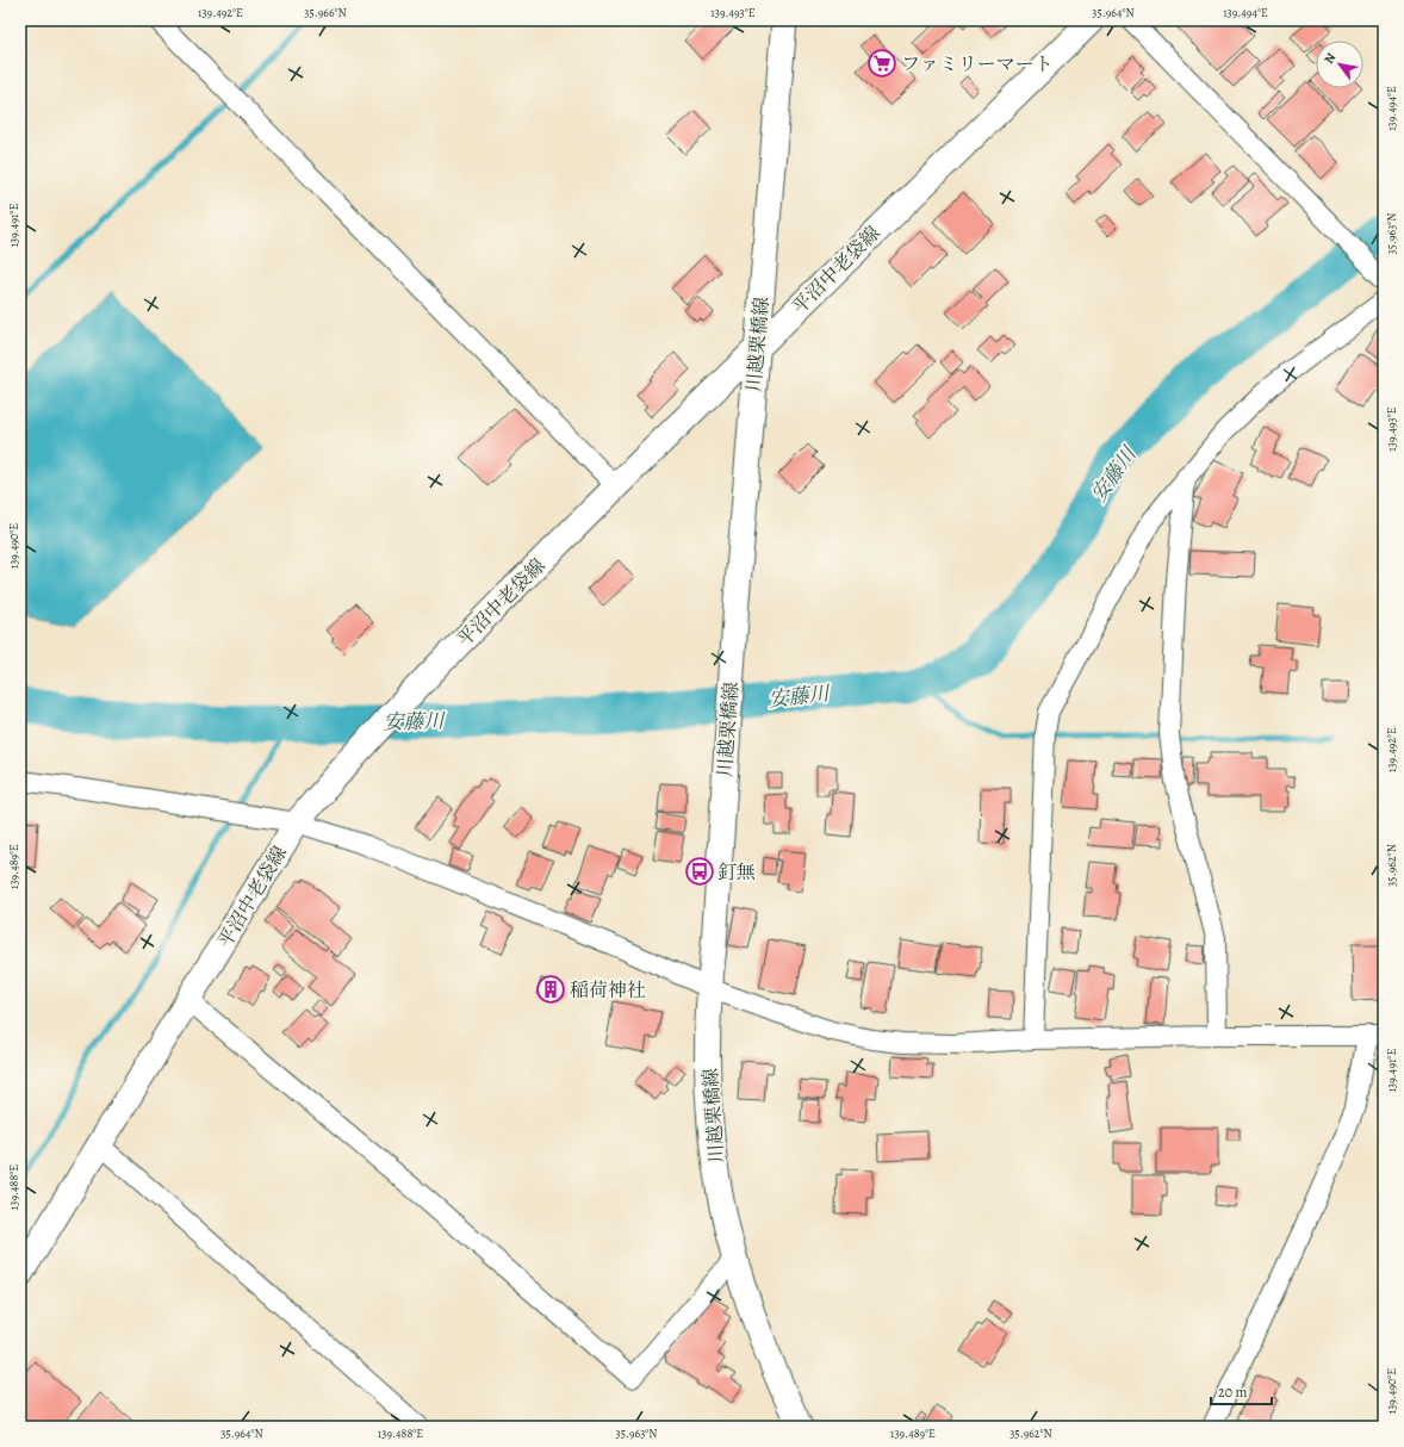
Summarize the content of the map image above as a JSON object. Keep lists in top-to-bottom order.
{
  "streets": {
    "main road": ["平沼中老袋線", "川越栗橋線"]
  },
  "crossings": [
    ["平沼中老袋線", "川越栗橋線"]
  ],
  "water": ["安藤川"],
  "places": {
    "supermarket": ["ファミリーマート"],
    "bus stop": ["釘無"],
    "building": ["稲荷神社"]
  },
  "scale_bar": "20 m",
  "north": "top left",
  "coordinates": [
    "139.492°E",
    "35.966°N",
    "139.493°E",
    "35.964°N",
    "139.494°E",
    "139.491°E",
    "35.963°N",
    "139.490°E",
    "35.962°N",
    "139.489°E",
    "139.488°E"
  ]
}
